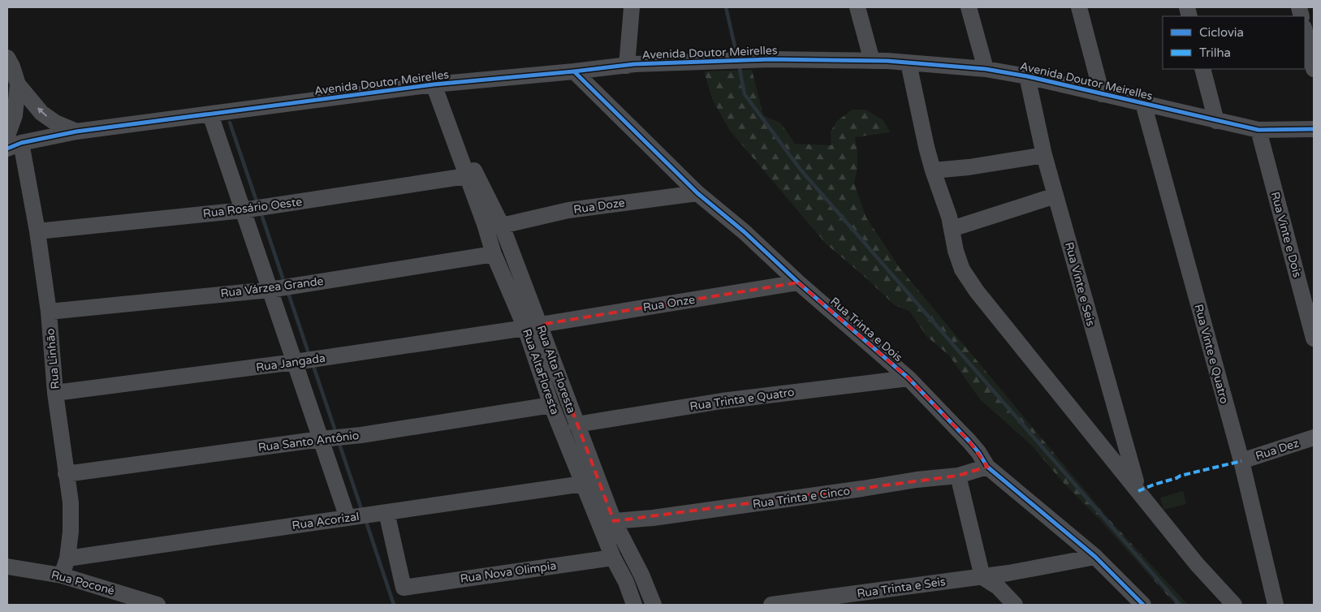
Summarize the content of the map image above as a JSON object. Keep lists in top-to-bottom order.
{
  "streets": {
    "street": [
      "Avenida Doutor Meirelles",
      "Rua Doze",
      "Rua Rosário Oeste",
      "Rua Vinte e Dois",
      "Rua Vinte e Seis",
      "Rua Várzea Grande",
      "Rua Onze",
      "Rua Trinta e Dois",
      "Rua Vinte e Quatro",
      "Rua Linhão",
      "Rua Jangada",
      "Rua Alta Floresta",
      "Rua AltaFloresta",
      "Rua Trinta e Quatro",
      "Rua Santo Antônio",
      "Rua Dez",
      "Rua Trinta e Cinco",
      "Rua Acorizal",
      "Rua Nova Olimpia",
      "Rua Poconé",
      "Rua Trinta e Seis"
    ]
  },
  "crossings": [
    ["Avenida Doutor Meirelles", "Rua Vinte e Dois"],
    ["Avenida Doutor Meirelles", "Rua Vinte e Seis"],
    ["Avenida Doutor Meirelles", "Rua Trinta e Dois"],
    ["Avenida Doutor Meirelles", "Rua Vinte e Quatro"],
    ["Avenida Doutor Meirelles", "Rua Linhão"],
    ["Avenida Doutor Meirelles", "Rua AltaFloresta"],
    ["Rua Doze", "Rua Trinta e Dois"],
    ["Rua Doze", "Rua Alta Floresta"],
    ["Rua Rosário Oeste", "Rua Linhão"],
    ["Rua Rosário Oeste", "Rua AltaFloresta"],
    ["Rua Várzea Grande", "Rua Linhão"],
    ["Rua Várzea Grande", "Rua AltaFloresta"],
    ["Rua Onze", "Rua Trinta e Dois"],
    ["Rua Onze", "Rua Jangada"],
    ["Rua Onze", "Rua Alta Floresta"],
    ["Rua Onze", "Rua AltaFloresta"],
    ["Rua Trinta e Dois", "Rua Trinta e Quatro"],
    ["Rua Trinta e Dois", "Rua Trinta e Cinco"],
    ["Rua Vinte e Quatro", "Rua Dez"],
    ["Rua Linhão", "Rua Jangada"],
    ["Rua Linhão", "Rua Santo Antônio"],
    ["Rua Linhão", "Rua Acorizal"],
    ["Rua Linhão", "Rua Poconé"],
    ["Rua Jangada", "Rua Alta Floresta"],
    ["Rua Jangada", "Rua AltaFloresta"],
    ["Rua Alta Floresta", "Rua AltaFloresta"],
    ["Rua Alta Floresta", "Rua Trinta e Quatro"],
    ["Rua Alta Floresta", "Rua Trinta e Cinco"],
    ["Rua AltaFloresta", "Rua Santo Antônio"],
    ["Rua AltaFloresta", "Rua Acorizal"],
    ["Rua AltaFloresta", "Rua Nova Olimpia"],
    ["Rua Acorizal", "Rua Nova Olimpia"]
  ],
  "legend": ["Ciclovia", "Trilha"]
}
